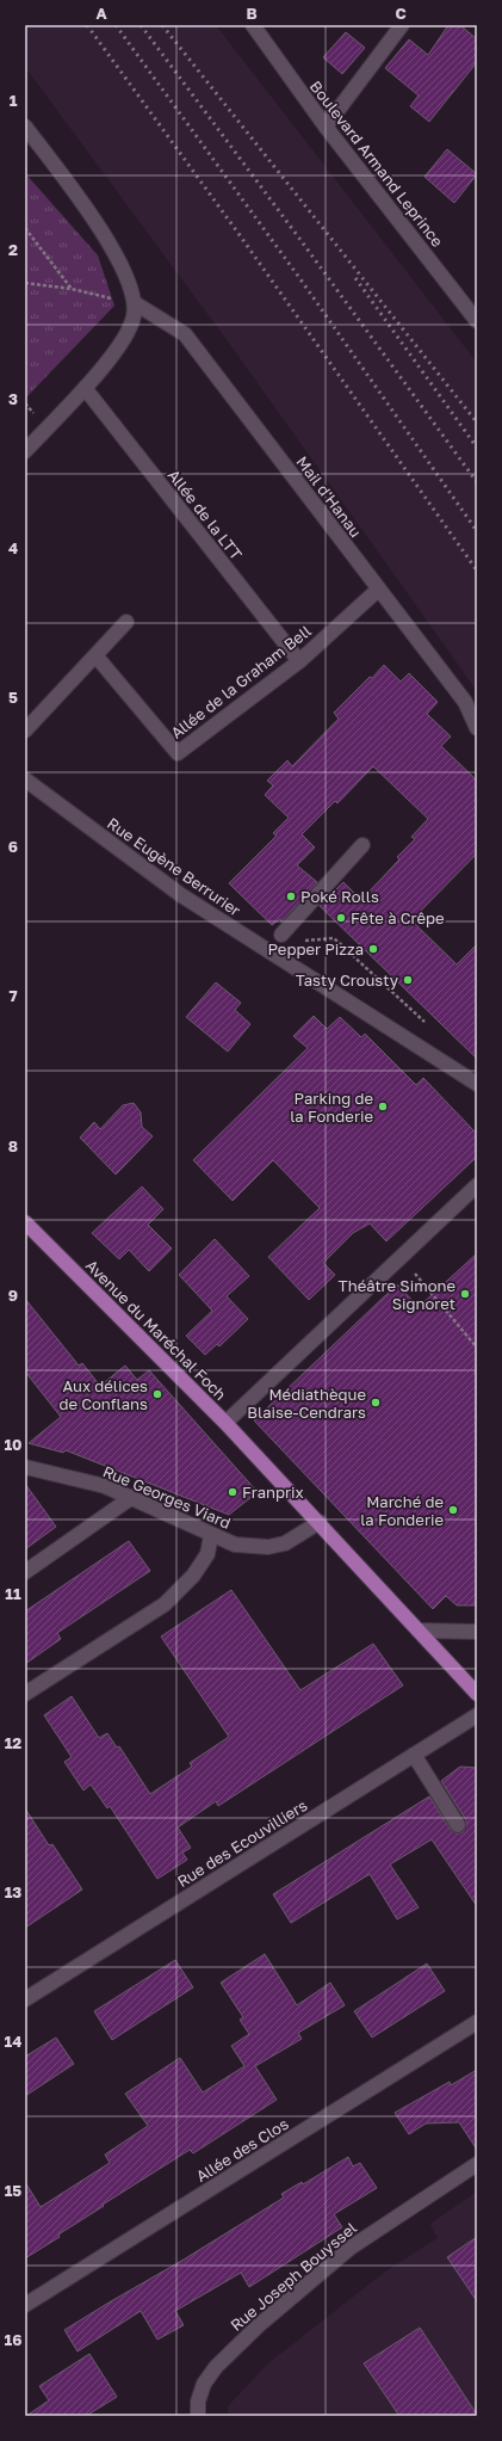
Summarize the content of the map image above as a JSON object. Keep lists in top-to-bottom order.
{
  "streets": {
    "main road": ["Avenue du Maréchal Foch"],
    "street": [
      "Boulevard Armand Leprince",
      "Mail d'Hanau",
      "Allée de la LTT",
      "Allée de la Graham Bell",
      "Rue Eugène Berrurier",
      "Rue Georges Viard",
      "Rue des Ecouvilliers",
      "Allée des Clos",
      "Rue Joseph Bouyssel"
    ]
  },
  "crossings": [
    ["Mail d'Hanau", "Allée de la Graham Bell"],
    ["Allée de la LTT", "Allée de la Graham Bell"],
    ["Avenue du Maréchal Foch", "Rue Georges Viard"]
  ],
  "places": [
    "Poké Rolls",
    "Fête à Crêpe",
    "Pepper Pizza",
    "Tasty Crousty",
    "Parking de la Fonderie",
    "Théâtre Simone Signoret",
    "Aux délices de Conflans",
    "Médiathèque Blaise-Cendrars",
    "Franprix",
    "Marché de la Fonderie"
  ],
  "grid": {
    "columns": ["A", "B", "C"],
    "rows": [
      "1",
      "2",
      "3",
      "4",
      "5",
      "6",
      "7",
      "8",
      "9",
      "10",
      "11",
      "12",
      "13",
      "14",
      "15",
      "16"
    ]
  }
}
